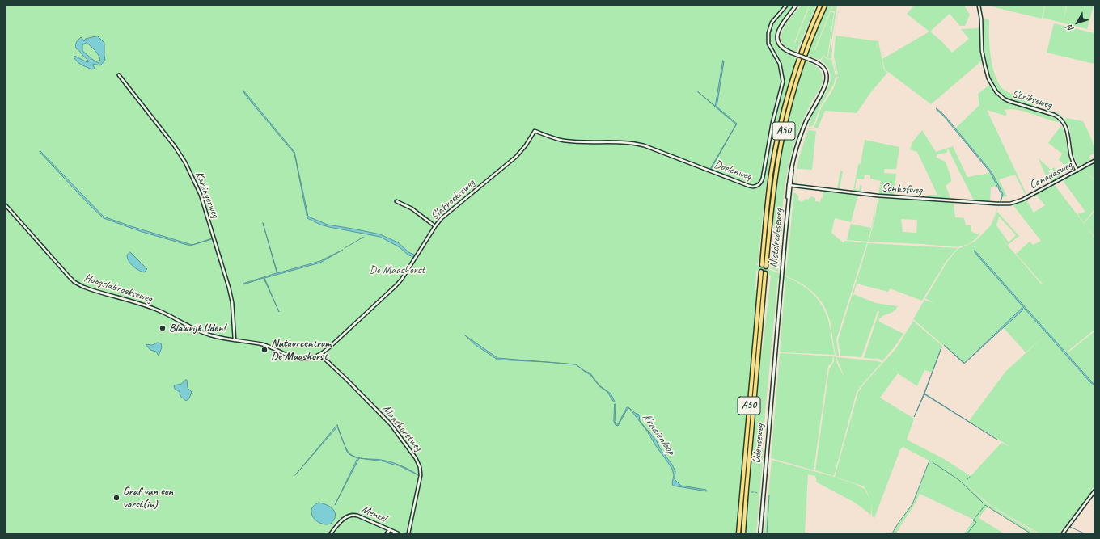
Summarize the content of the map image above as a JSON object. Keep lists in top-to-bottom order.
{
  "streets": {
    "highway": ["A50"],
    "street": [
      "Strikseweg",
      "Doelenweg",
      "Canadasweg",
      "Sonhofweg",
      "Karlingerweg",
      "Slabroekseweg",
      "Nistelrodeseweg",
      "Hoogslabroekseweg",
      "Maashorstweg",
      "Udenseweg",
      "Menzel"
    ]
  },
  "crossings": [
    ["Strikseweg", "Canadasweg"],
    ["Doelenweg", "Slabroekseweg"],
    ["Canadasweg", "Sonhofweg"],
    ["Sonhofweg", "Nistelrodeseweg"],
    ["Karlingerweg", "Hoogslabroekseweg"],
    ["Slabroekseweg", "Hoogslabroekseweg"],
    ["Slabroekseweg", "Maashorstweg"],
    ["Nistelrodeseweg", "Udenseweg"],
    ["Hoogslabroekseweg", "Maashorstweg"]
  ],
  "water": ["Kraaienloop"],
  "parks": ["De Maashorst"],
  "places": ["Blawrijk Uden!", "Natuurcentrum De Maashorst", "Graf van een vorst(in)"],
  "north": "bottom left"
}
